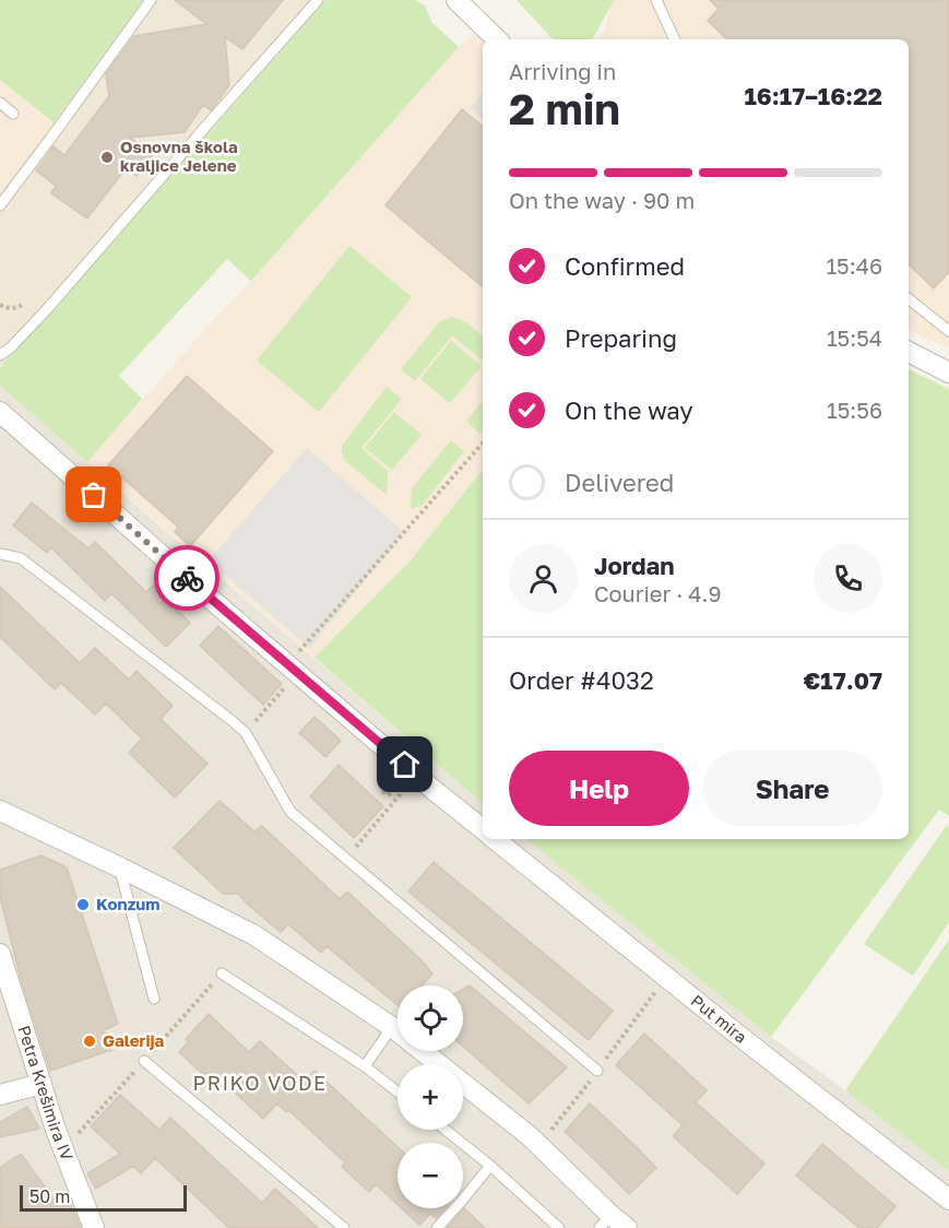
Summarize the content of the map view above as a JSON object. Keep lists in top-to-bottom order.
{
  "streets": {
    "street": ["Put mira", "Petra Krešimira IV"]
  },
  "districts": ["PRIKO VODE"],
  "places": ["Osnovna škola kraljice Jelene", "Konzum", "Galerija"],
  "scale_bar": "50 m",
  "page": {
    "heading": ["2 min", "Arriving in", "16:17–16:22"],
    "panel": [
      "Jordan",
      "Courier · 4.9",
      "Order #4032",
      "€17.07"
    ],
    "bar": "On the way · 90 m",
    "list": [
      ["Confirmed", "15:46"],
      ["Preparing", "15:54"],
      ["On the way", "15:56"],
      "Delivered"
    ],
    "buttons": ["Help", "Share"],
    "map_buttons": ["+", "−"],
    "scale": "50 m"
  }
}
